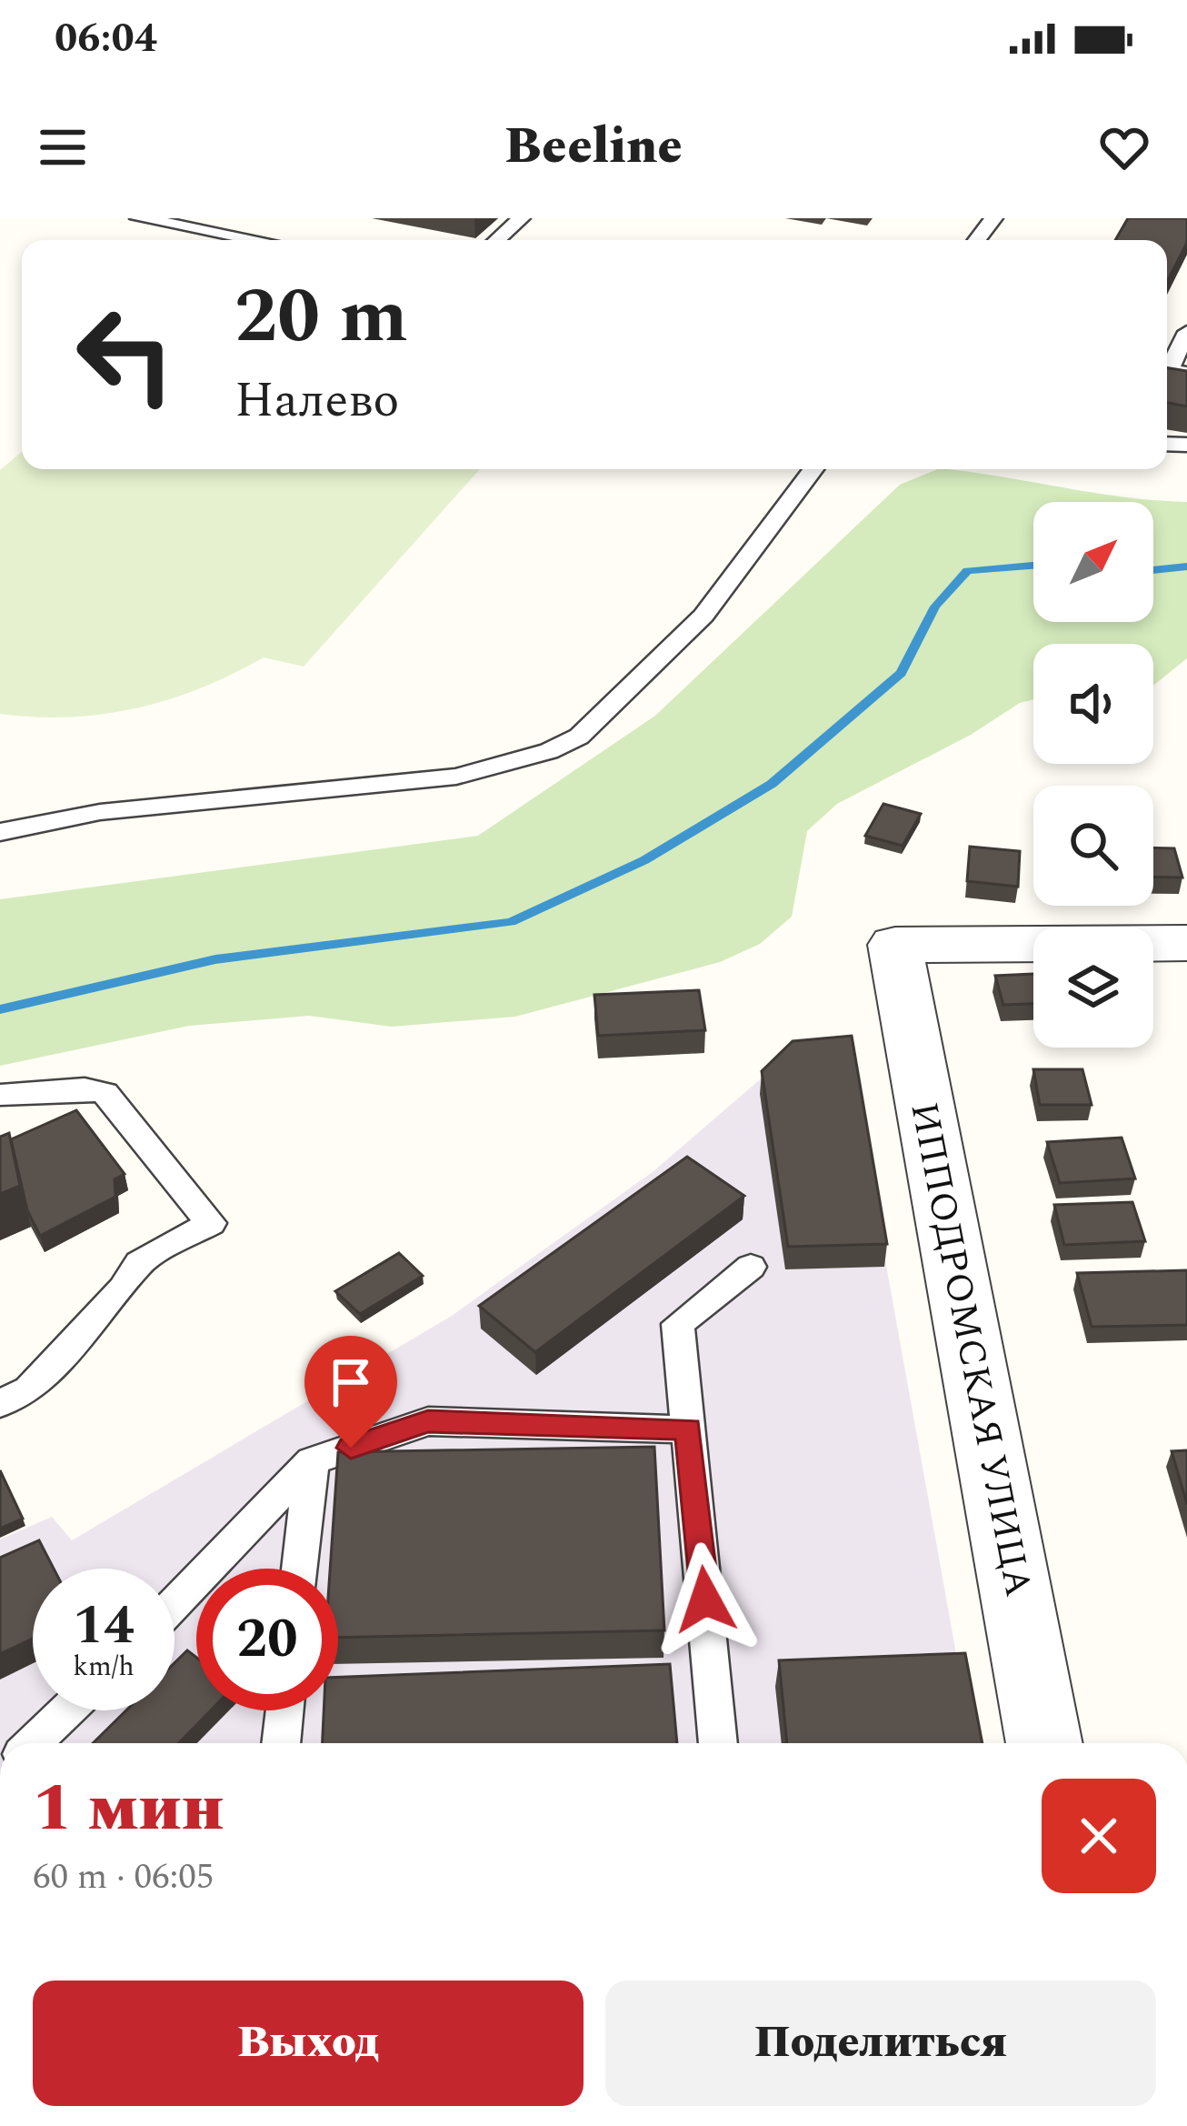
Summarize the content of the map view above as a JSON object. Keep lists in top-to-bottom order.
{
  "streets": {
    "street": ["ИППОДРОМСКАЯ УЛИЦА"]
  },
  "north": "top right",
  "page": {
    "status": "06:04",
    "header": "Beeline",
    "turn": ["20 m", "Налево"],
    "speed": "14 km/h",
    "limit": "20",
    "heading": ["1 мин", "60 m · 06:05"],
    "buttons": ["Выход", "Поделиться"]
  }
}
